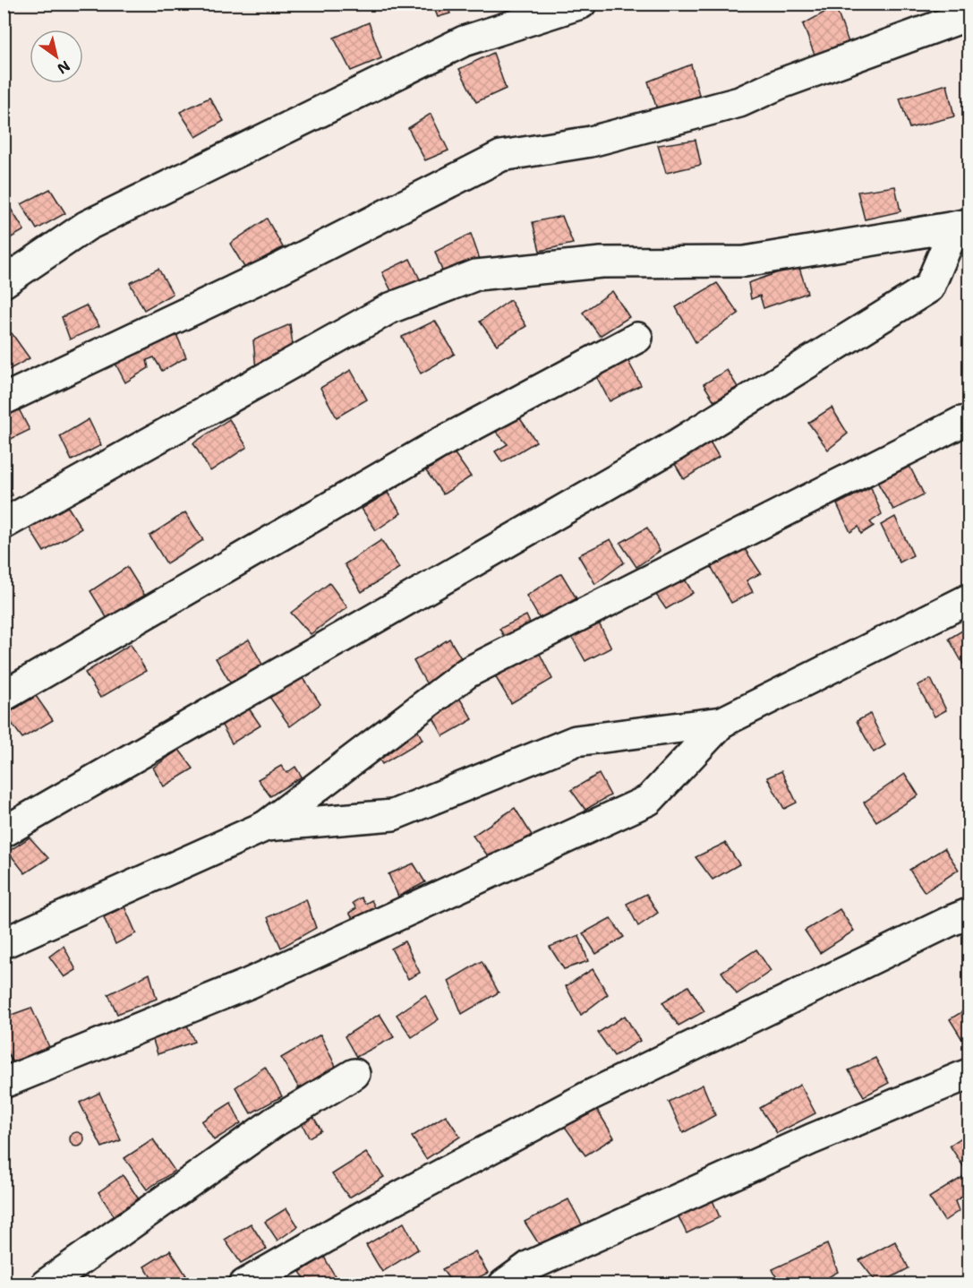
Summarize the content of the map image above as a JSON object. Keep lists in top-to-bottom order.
{
  "north": "bottom right"
}
